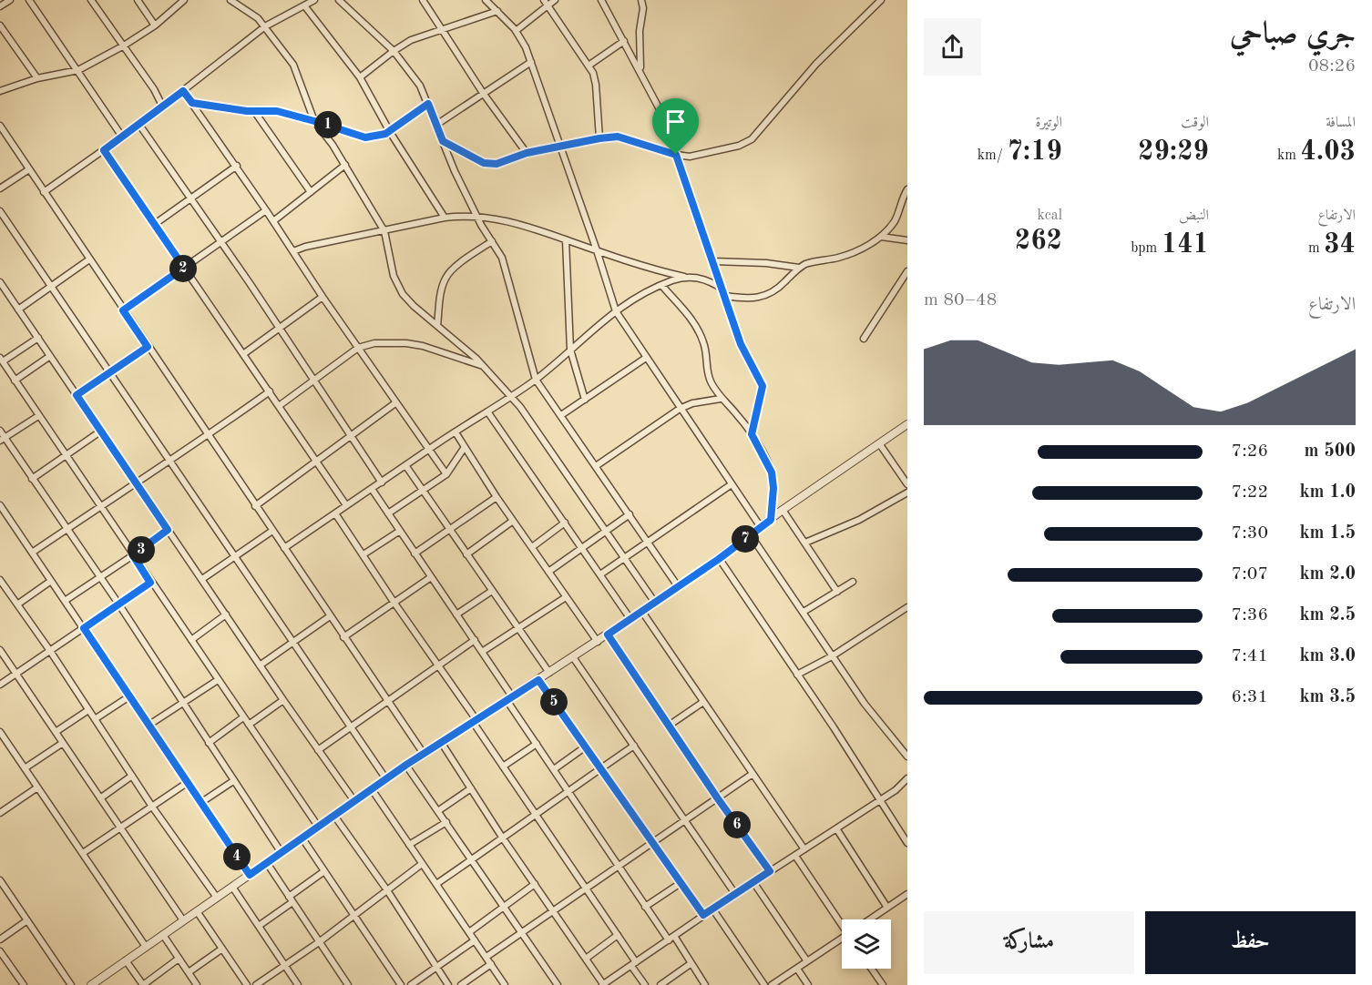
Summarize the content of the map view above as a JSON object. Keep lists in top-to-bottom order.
{
  "page": {
    "heading": ["جري صباحي", "08:26"],
    "stats": [
      ["المسافة", "4.03 km"],
      ["الوقت", "29:29"],
      ["الوتيرة", "7:19 /km"],
      ["الارتفاع", "34 m"],
      ["النبض", "141 bpm"],
      ["kcal", "262"]
    ],
    "pins": [
      "1",
      "2",
      "7",
      "3",
      "5",
      "6",
      "4"
    ],
    "chart": ["الارتفاع", "48–80 m"],
    "list": [
      {
        "name": "500 m",
        "note": "7:26"
      },
      {
        "name": "1.0 km",
        "note": "7:22"
      },
      {
        "name": "1.5 km",
        "note": "7:30"
      },
      {
        "name": "2.0 km",
        "note": "7:07"
      },
      {
        "name": "2.5 km",
        "note": "7:36"
      },
      {
        "name": "3.0 km",
        "note": "7:41"
      },
      {
        "name": "3.5 km",
        "note": "6:31"
      }
    ],
    "buttons": ["حفظ", "مشاركة"]
  }
}
